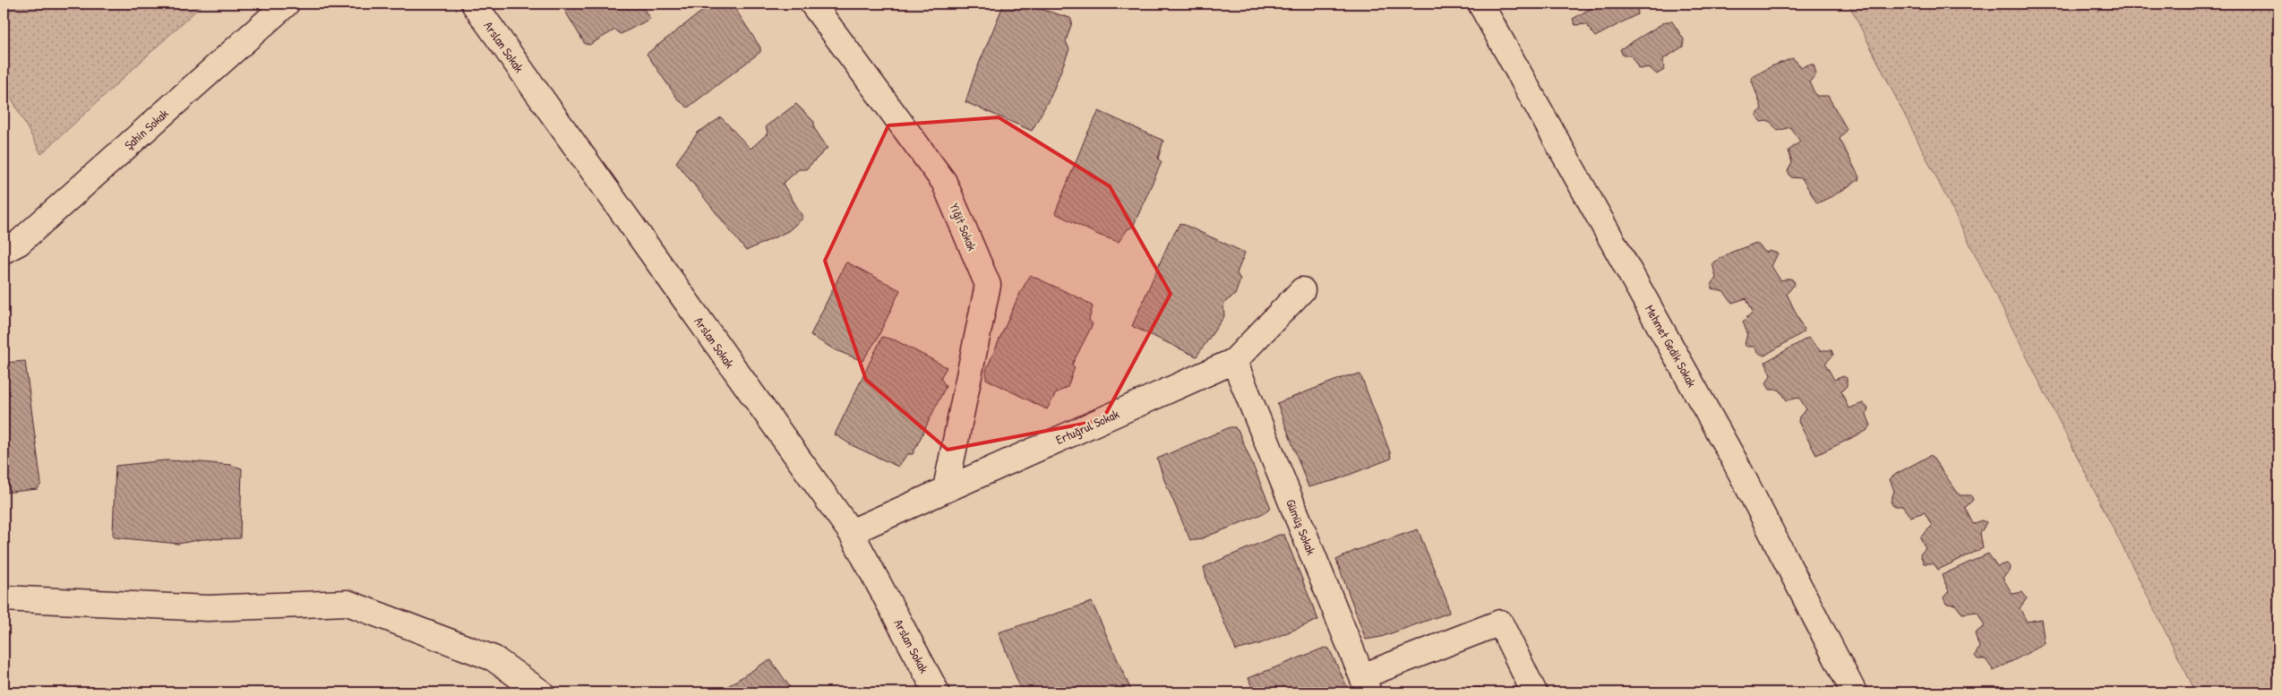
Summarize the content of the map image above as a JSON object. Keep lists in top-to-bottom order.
{
  "streets": {
    "street": [
      "Arslan Sokak",
      "Şahin Sokak",
      "Yiğit Sokak",
      "Mehmet Gedik Sokak",
      "Ertuğrul Sokak",
      "Gümüş Sokak"
    ]
  },
  "crossings": [
    ["Arslan Sokak", "Ertuğrul Sokak"],
    ["Yiğit Sokak", "Ertuğrul Sokak"],
    ["Ertuğrul Sokak", "Gümüş Sokak"]
  ]
}
